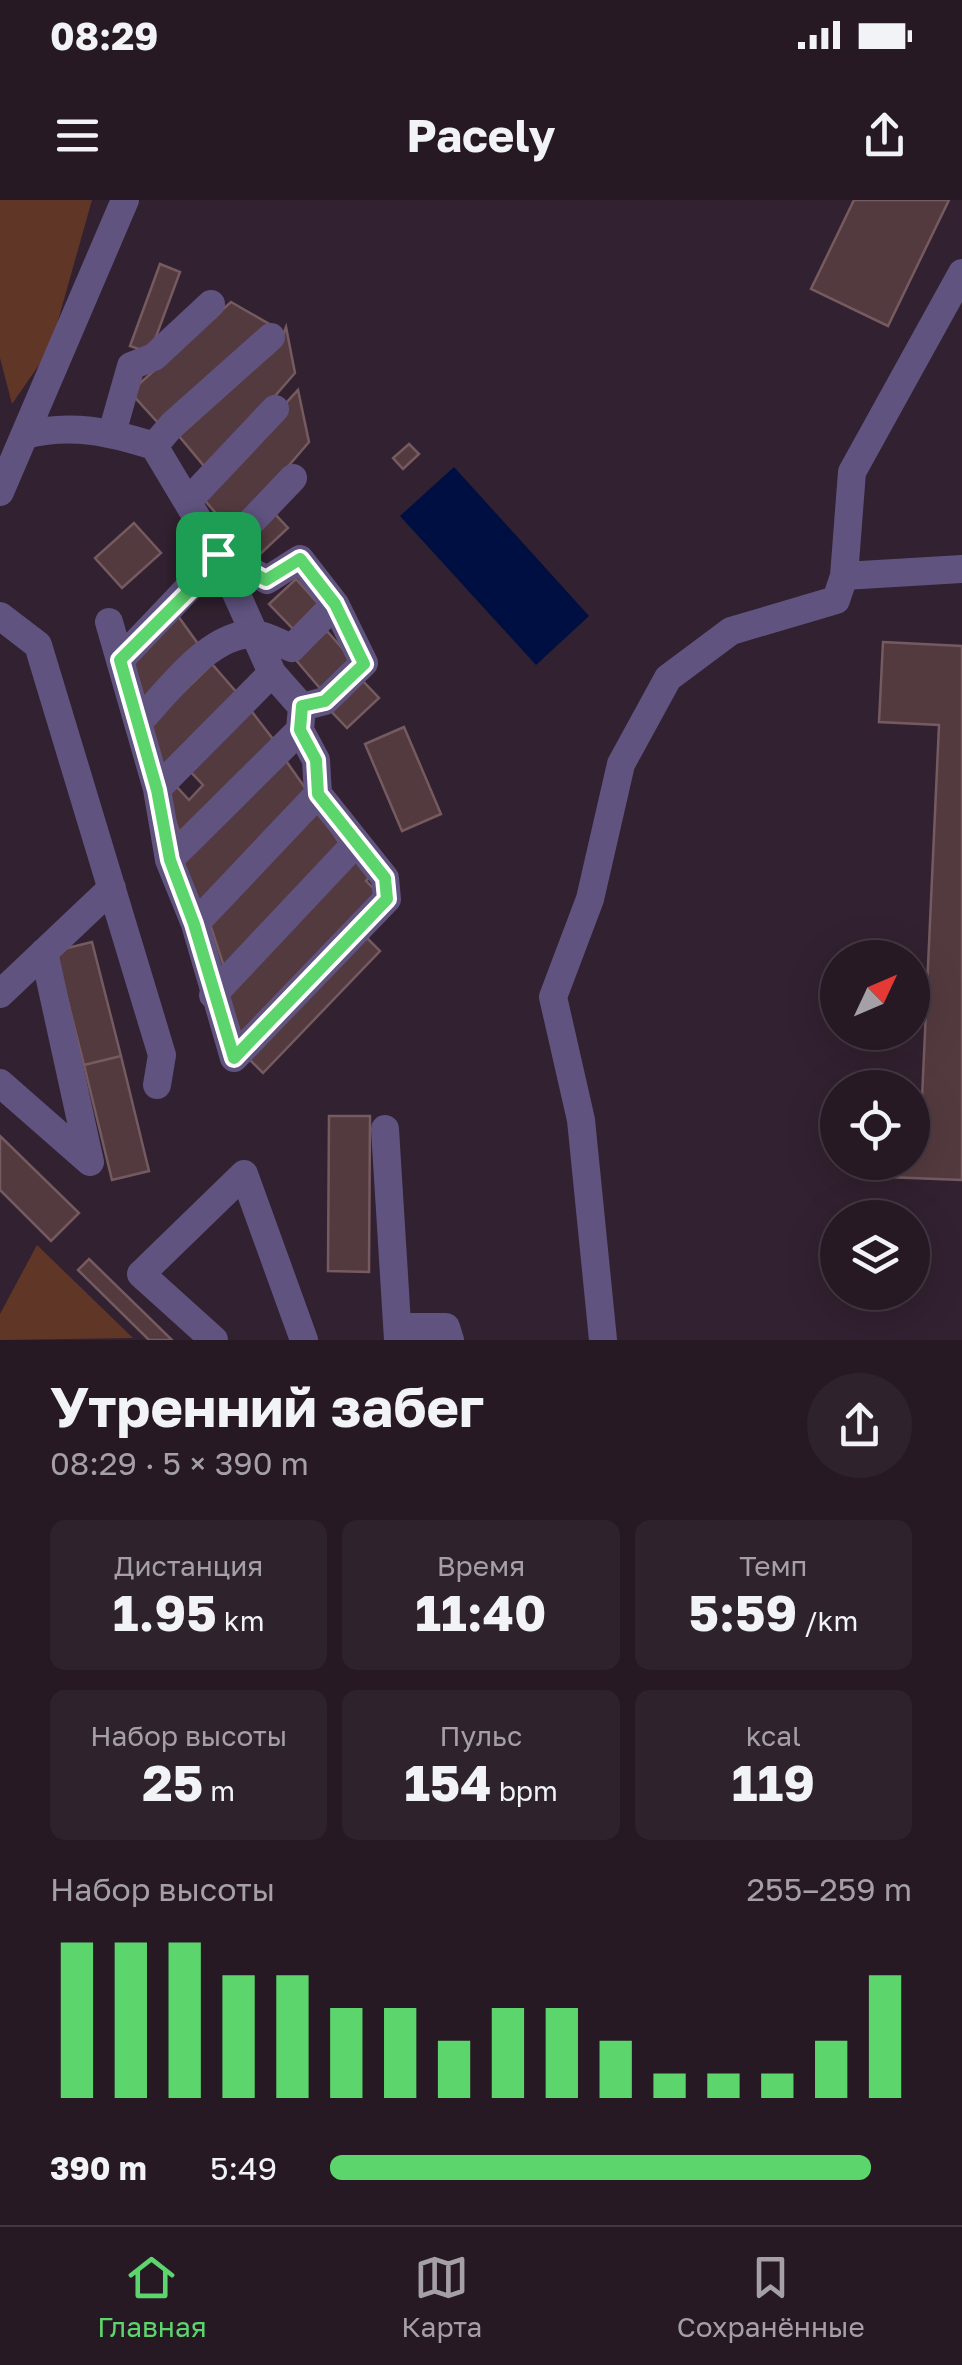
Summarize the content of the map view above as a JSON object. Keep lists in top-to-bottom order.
{
  "north": "top right",
  "page": {
    "status": "08:29",
    "header": "Pacely",
    "heading": ["Утренний забег", "08:29 · 5 × 390 m"],
    "stats": [
      ["Дистанция", "1.95 km"],
      ["Время", "11:40"],
      ["Темп", "5:59 /km"],
      ["Набор высоты", "25 m"],
      ["Пульс", "154 bpm"],
      ["kcal", "119"]
    ],
    "chart": ["Набор высоты", "255–259 m"],
    "list": [
      {
        "name": "390 m",
        "note": "5:49"
      }
    ],
    "tabs": ["Главная", "Карта", "Сохранённые"]
  }
}
